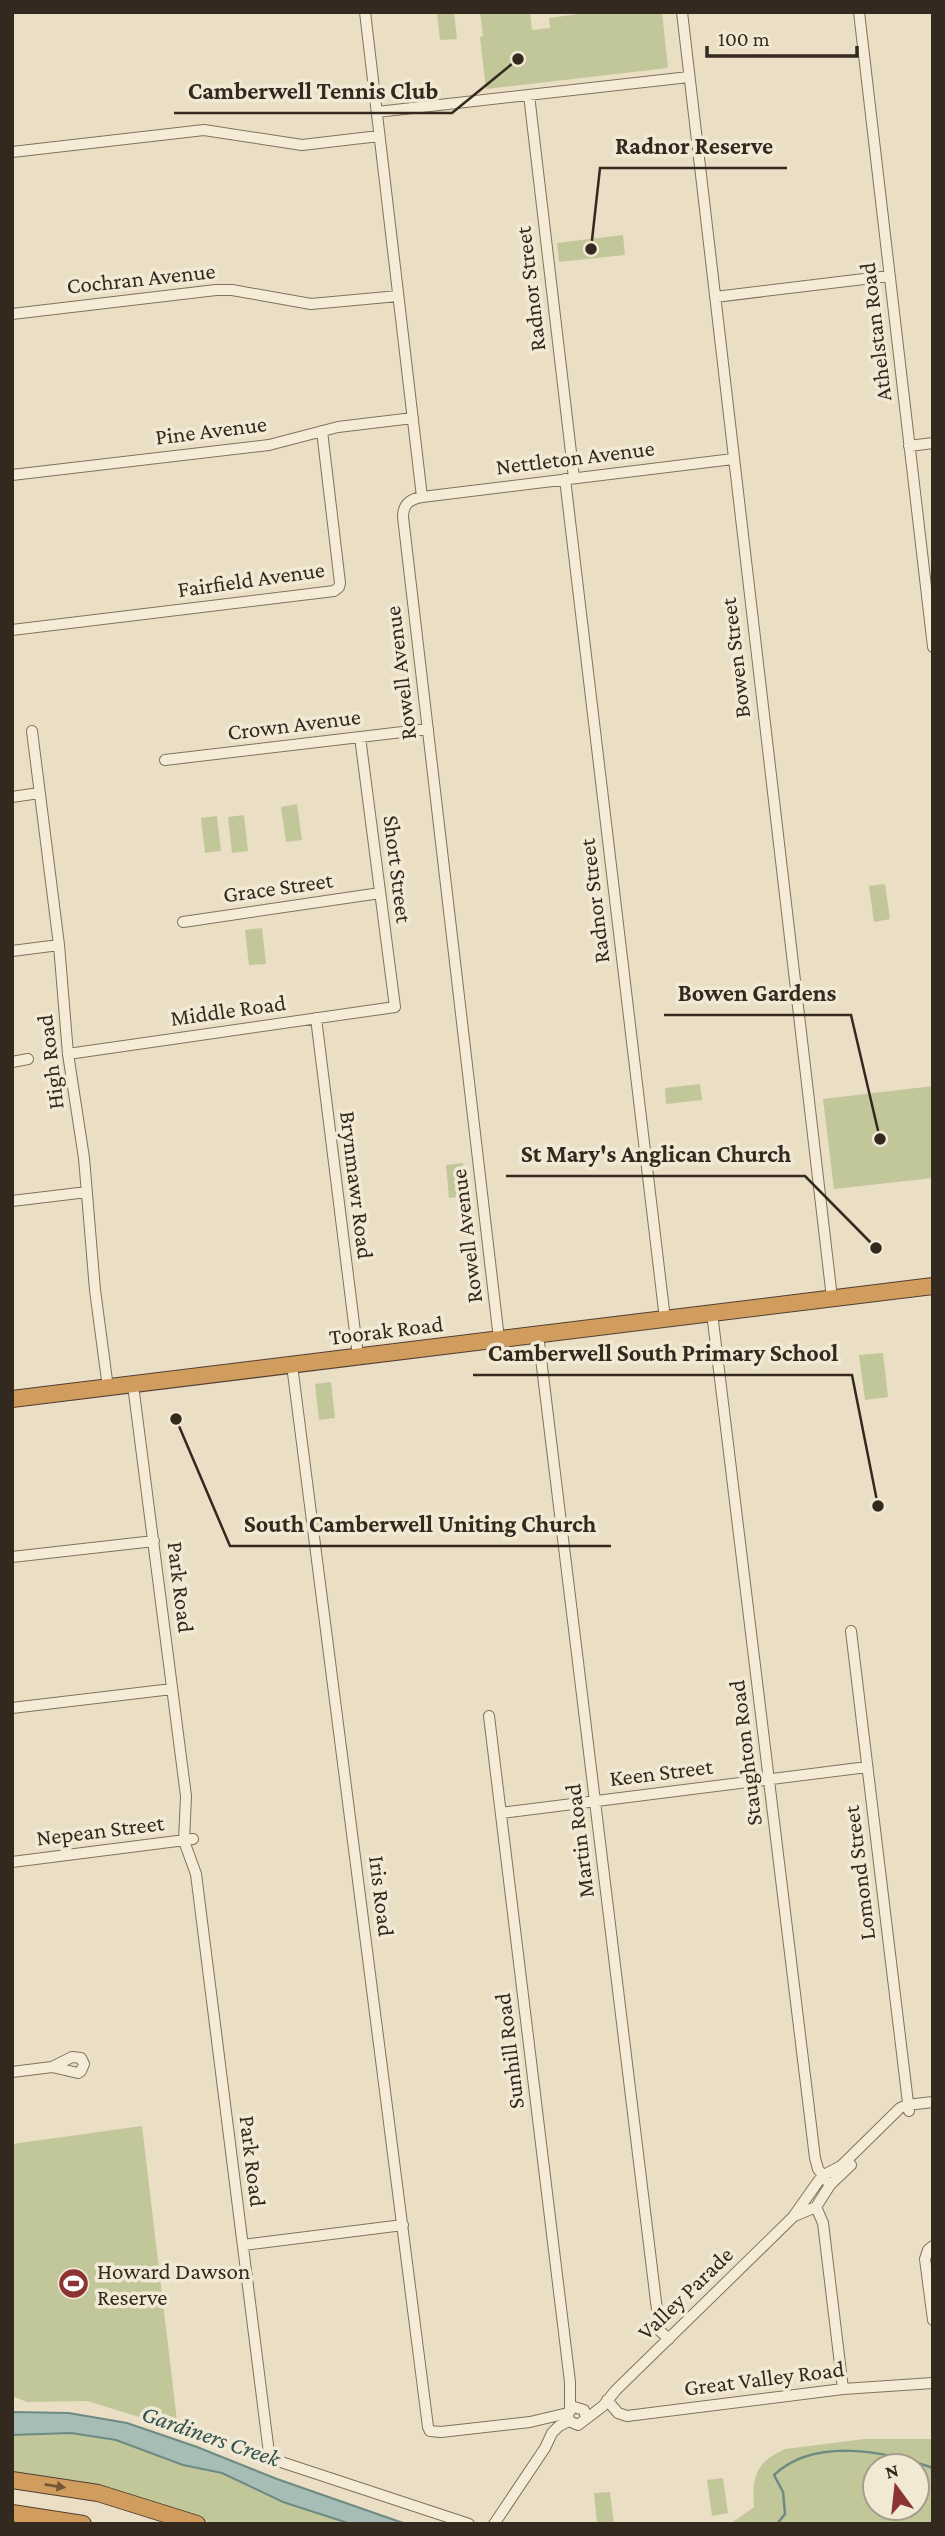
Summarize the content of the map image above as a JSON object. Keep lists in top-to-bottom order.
{
  "streets": {
    "highway": ["Toorak Road"],
    "street": [
      "Cochran Avenue",
      "Radnor Street",
      "Athelstan Road",
      "Pine Avenue",
      "Nettleton Avenue",
      "Fairfield Avenue",
      "Bowen Street",
      "Rowell Avenue",
      "Crown Avenue",
      "Short Street",
      "Grace Street",
      "Middle Road",
      "High Road",
      "Brynmawr Road",
      "Park Road",
      "Staughton Road",
      "Keen Street",
      "Nepean Street",
      "Martin Road",
      "Lomond Street",
      "Iris Road",
      "Sunhill Road",
      "Valley Parade",
      "Great Valley Road"
    ]
  },
  "crossings": [
    ["Radnor Street", "Nettleton Avenue"],
    ["Radnor Street", "Toorak Road"],
    ["Pine Avenue", "Fairfield Avenue"],
    ["Nettleton Avenue", "Bowen Street"],
    ["Nettleton Avenue", "Rowell Avenue"],
    ["Bowen Street", "Toorak Road"],
    ["Rowell Avenue", "Crown Avenue"],
    ["Rowell Avenue", "Toorak Road"],
    ["Crown Avenue", "Short Street"],
    ["Short Street", "Grace Street"],
    ["Short Street", "Middle Road"],
    ["Middle Road", "High Road"],
    ["Middle Road", "Brynmawr Road"],
    ["High Road", "Toorak Road"],
    ["Brynmawr Road", "Toorak Road"],
    ["Toorak Road", "Park Road"],
    ["Toorak Road", "Staughton Road"],
    ["Toorak Road", "Martin Road"],
    ["Toorak Road", "Iris Road"],
    ["Park Road", "Nepean Street"],
    ["Staughton Road", "Keen Street"],
    ["Staughton Road", "Valley Parade"],
    ["Keen Street", "Martin Road"],
    ["Keen Street", "Lomond Street"],
    ["Keen Street", "Sunhill Road"],
    ["Martin Road", "Valley Parade"],
    ["Lomond Street", "Valley Parade"],
    ["Iris Road", "Valley Parade"],
    ["Sunhill Road", "Valley Parade"],
    ["Valley Parade", "Great Valley Road"]
  ],
  "water": ["Gardiners Creek"],
  "places": {
    "other": [
      "Camberwell Tennis Club",
      "Radnor Reserve",
      "Bowen Gardens",
      "St Mary's Anglican Church",
      "South Camberwell Uniting Church",
      "Camberwell South Primary School"
    ],
    "sports": ["Howard Dawson Reserve"]
  },
  "scale_bar": "100 m",
  "north": "top"
}
